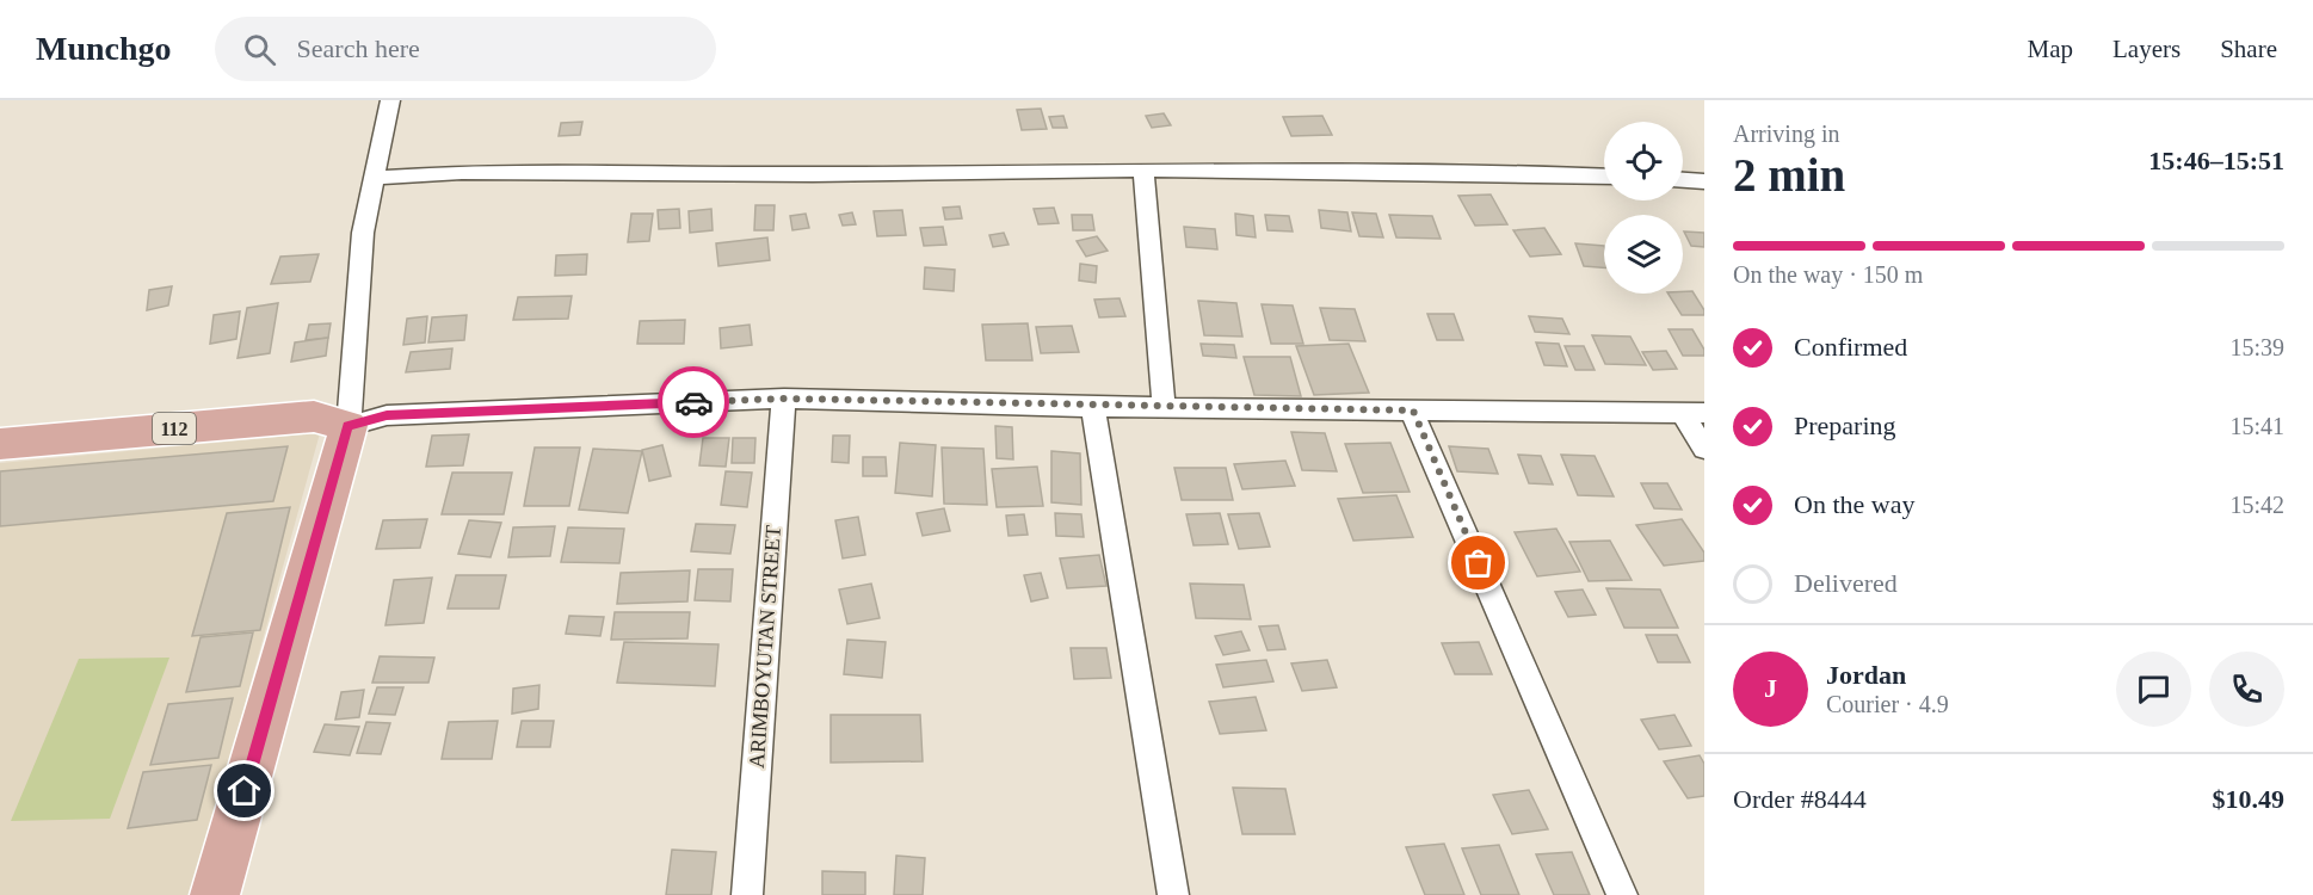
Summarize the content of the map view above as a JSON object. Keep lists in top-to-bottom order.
{
  "streets": {
    "main road": ["112"],
    "street": ["ARIMBOYUTAN STREET"]
  },
  "page": {
    "header": "Munchgo",
    "search": "Search here",
    "nav": ["Map", "Layers", "Share"],
    "heading": ["2 min", "Arriving in", "15:46–15:51"],
    "panel": [
      "Jordan",
      "Courier · 4.9",
      "Order #8444",
      "$10.49"
    ],
    "bar": "On the way · 150 m",
    "list": [
      ["Confirmed", "15:39"],
      ["Preparing", "15:41"],
      ["On the way", "15:42"],
      "Delivered"
    ],
    "round": "J"
  }
}
